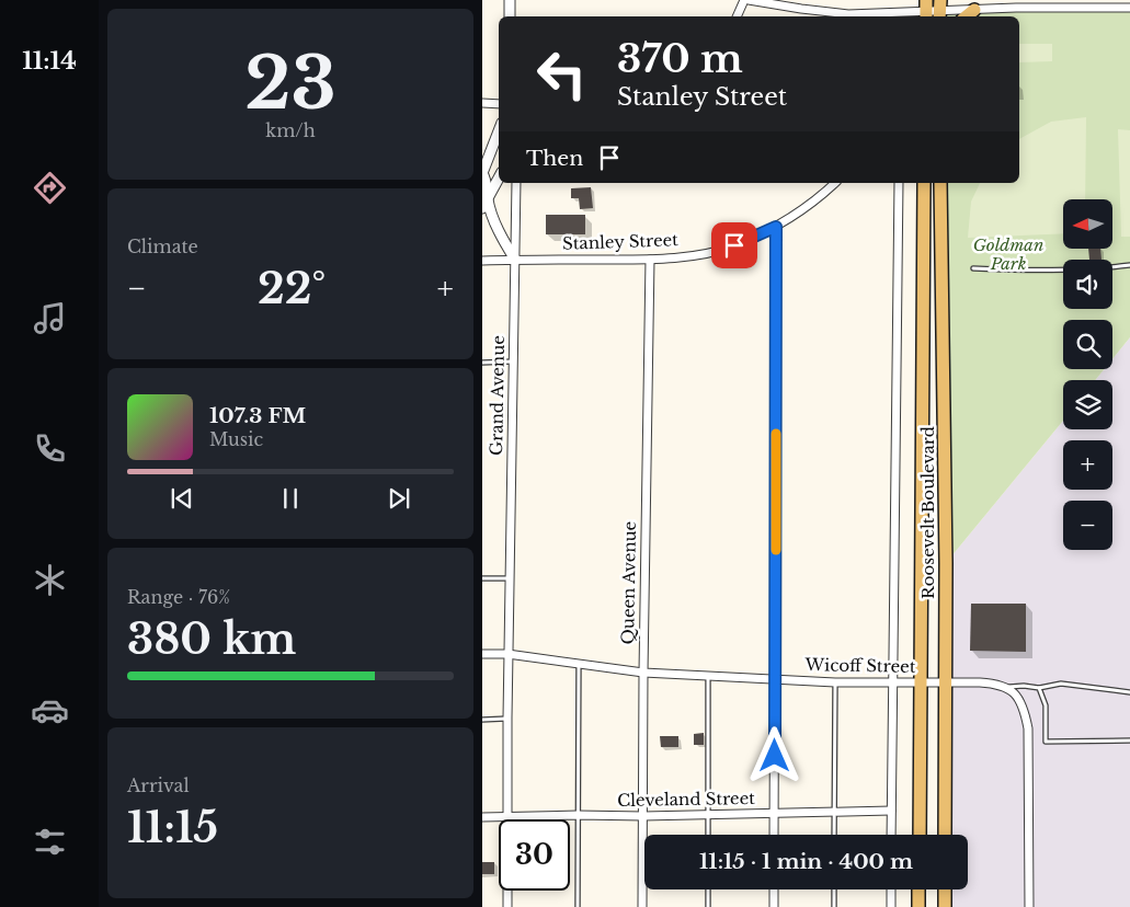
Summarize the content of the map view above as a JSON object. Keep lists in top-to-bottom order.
{
  "streets": {
    "main road": ["Roosevelt Boulevard"],
    "street": [
      "Stanley Street",
      "Grand Avenue",
      "Queen Avenue",
      "Wicoff Street",
      "Cleveland Street"
    ]
  },
  "crossings": [
    ["Stanley Street", "Grand Avenue"],
    ["Stanley Street", "Queen Avenue"],
    ["Grand Avenue", "Wicoff Street"],
    ["Grand Avenue", "Cleveland Street"],
    ["Roosevelt Boulevard", "Wicoff Street"],
    ["Roosevelt Boulevard", "Cleveland Street"],
    ["Queen Avenue", "Wicoff Street"],
    ["Queen Avenue", "Cleveland Street"]
  ],
  "parks": ["Goldman Park"],
  "north": "left",
  "page": {
    "tabs": "11:14",
    "tile": [
      ["23", "km/h"],
      "Climate",
      ["Range · 76%", "380 km"],
      ["Arrival", "11:15"]
    ],
    "turn": ["370 m", "Stanley Street"],
    "then": "Then",
    "map_buttons": ["+", "−"],
    "heat": ["−", "22°", "+"],
    "song": ["107.3 FM", "Music"],
    "limit": "30",
    "trip": "11:15 · 1 min · 400 m"
  }
}
